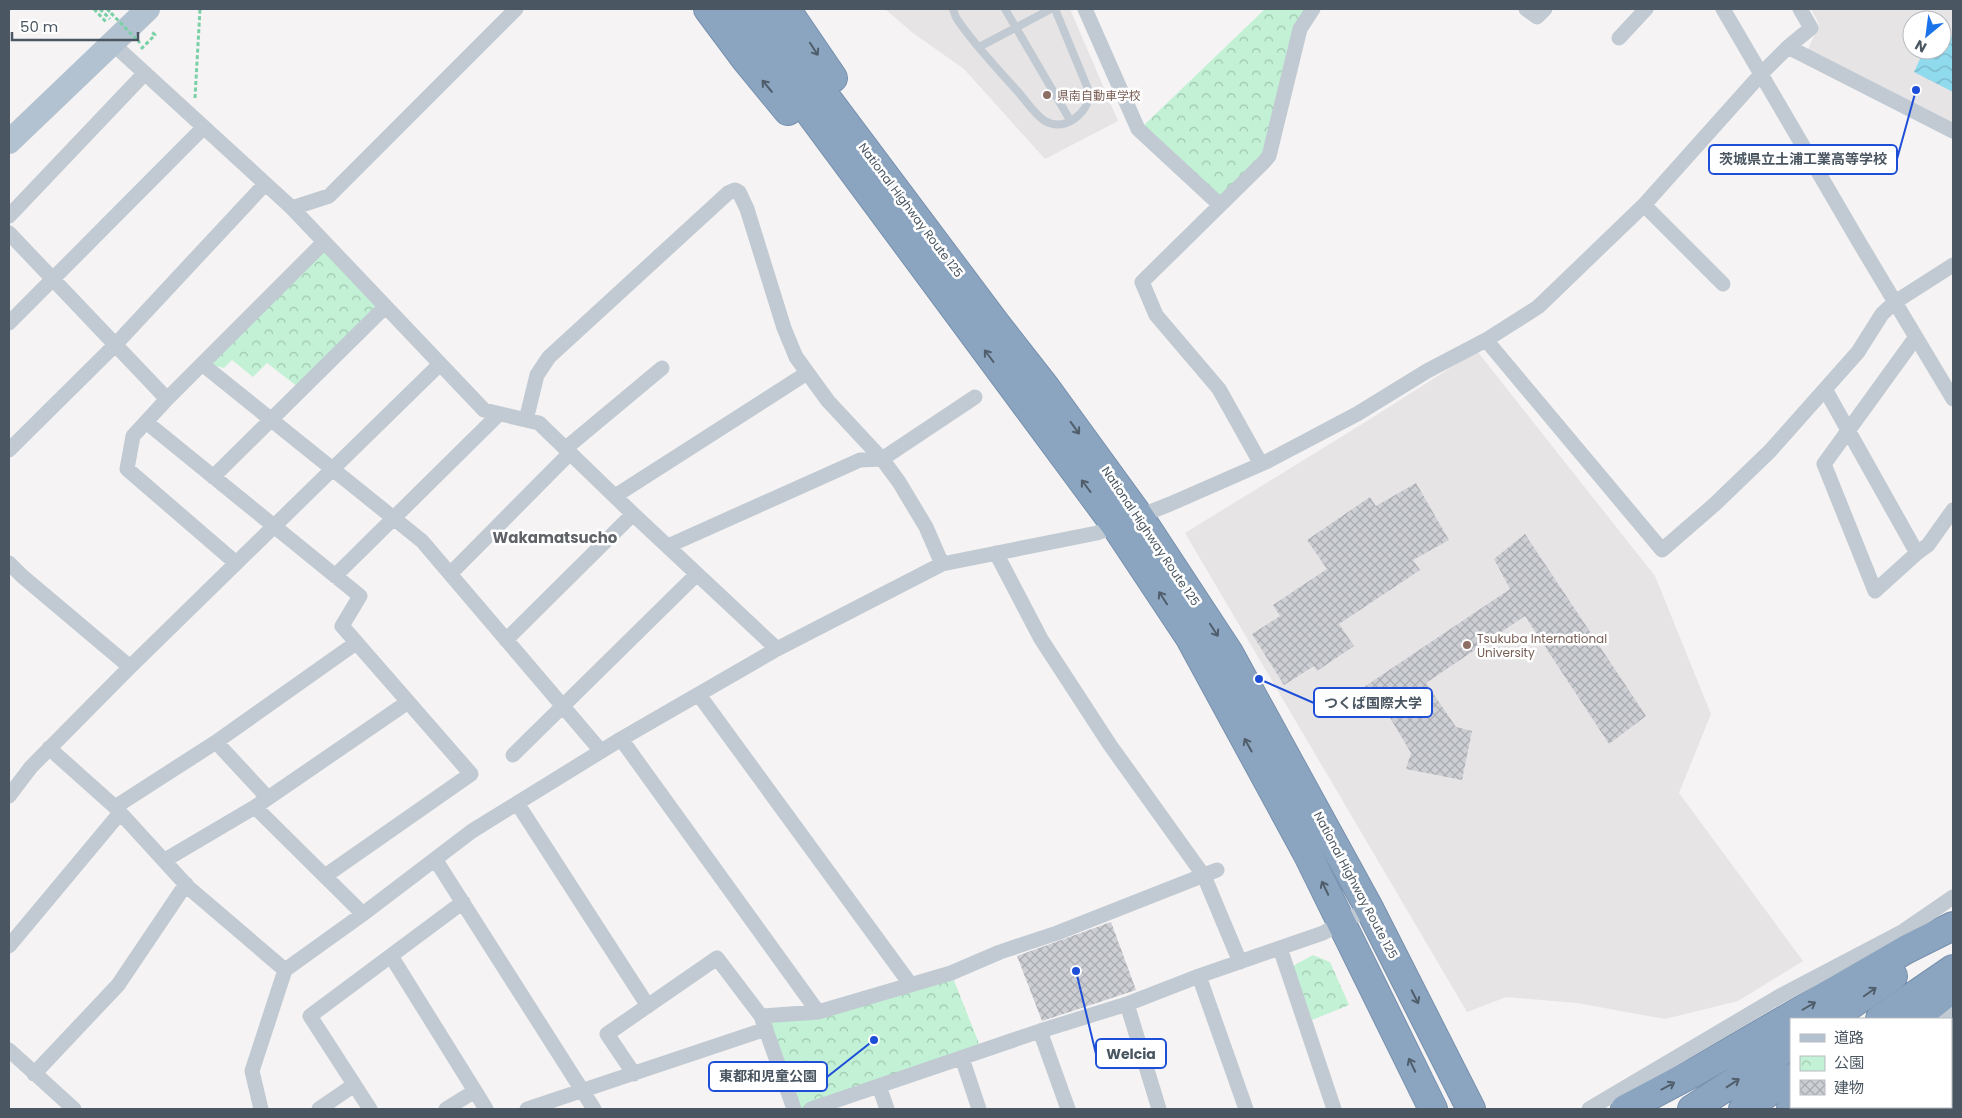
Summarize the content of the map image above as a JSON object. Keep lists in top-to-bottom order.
{
  "streets": {
    "highway": ["National Highway Route 125"]
  },
  "districts": ["Wakamatsucho"],
  "places": [
    "茨城県立土浦工業高等学校",
    "県南自動車学校",
    "Tsukuba International University",
    "つくば国際大学",
    "Welcia",
    "東都和児童公園"
  ],
  "legend": ["道路", "公園", "建物"],
  "scale_bar": "50 m",
  "north": "bottom left"
}
